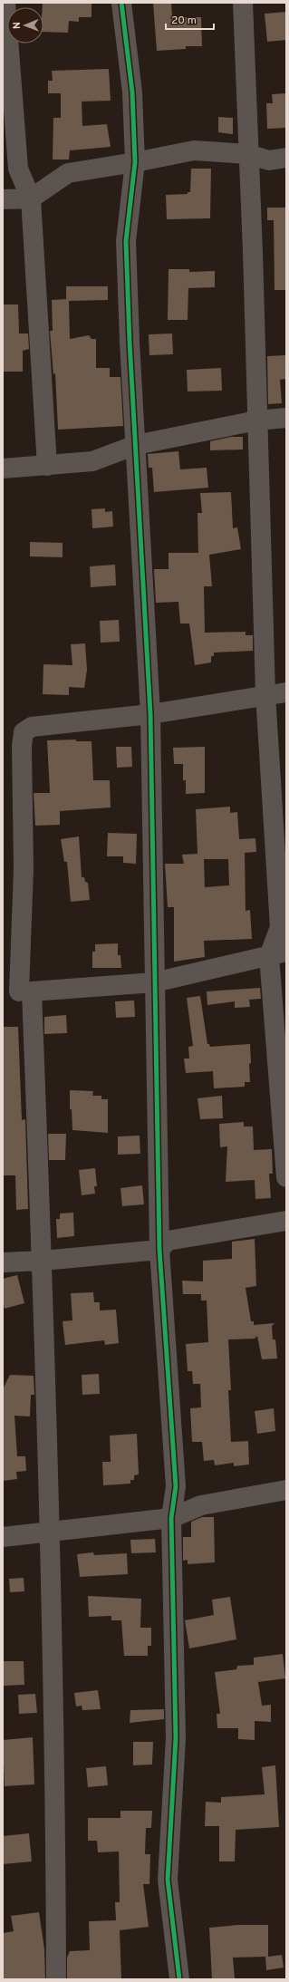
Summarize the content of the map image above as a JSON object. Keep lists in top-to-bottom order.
{
  "scale_bar": "20 m",
  "north": "left"
}
